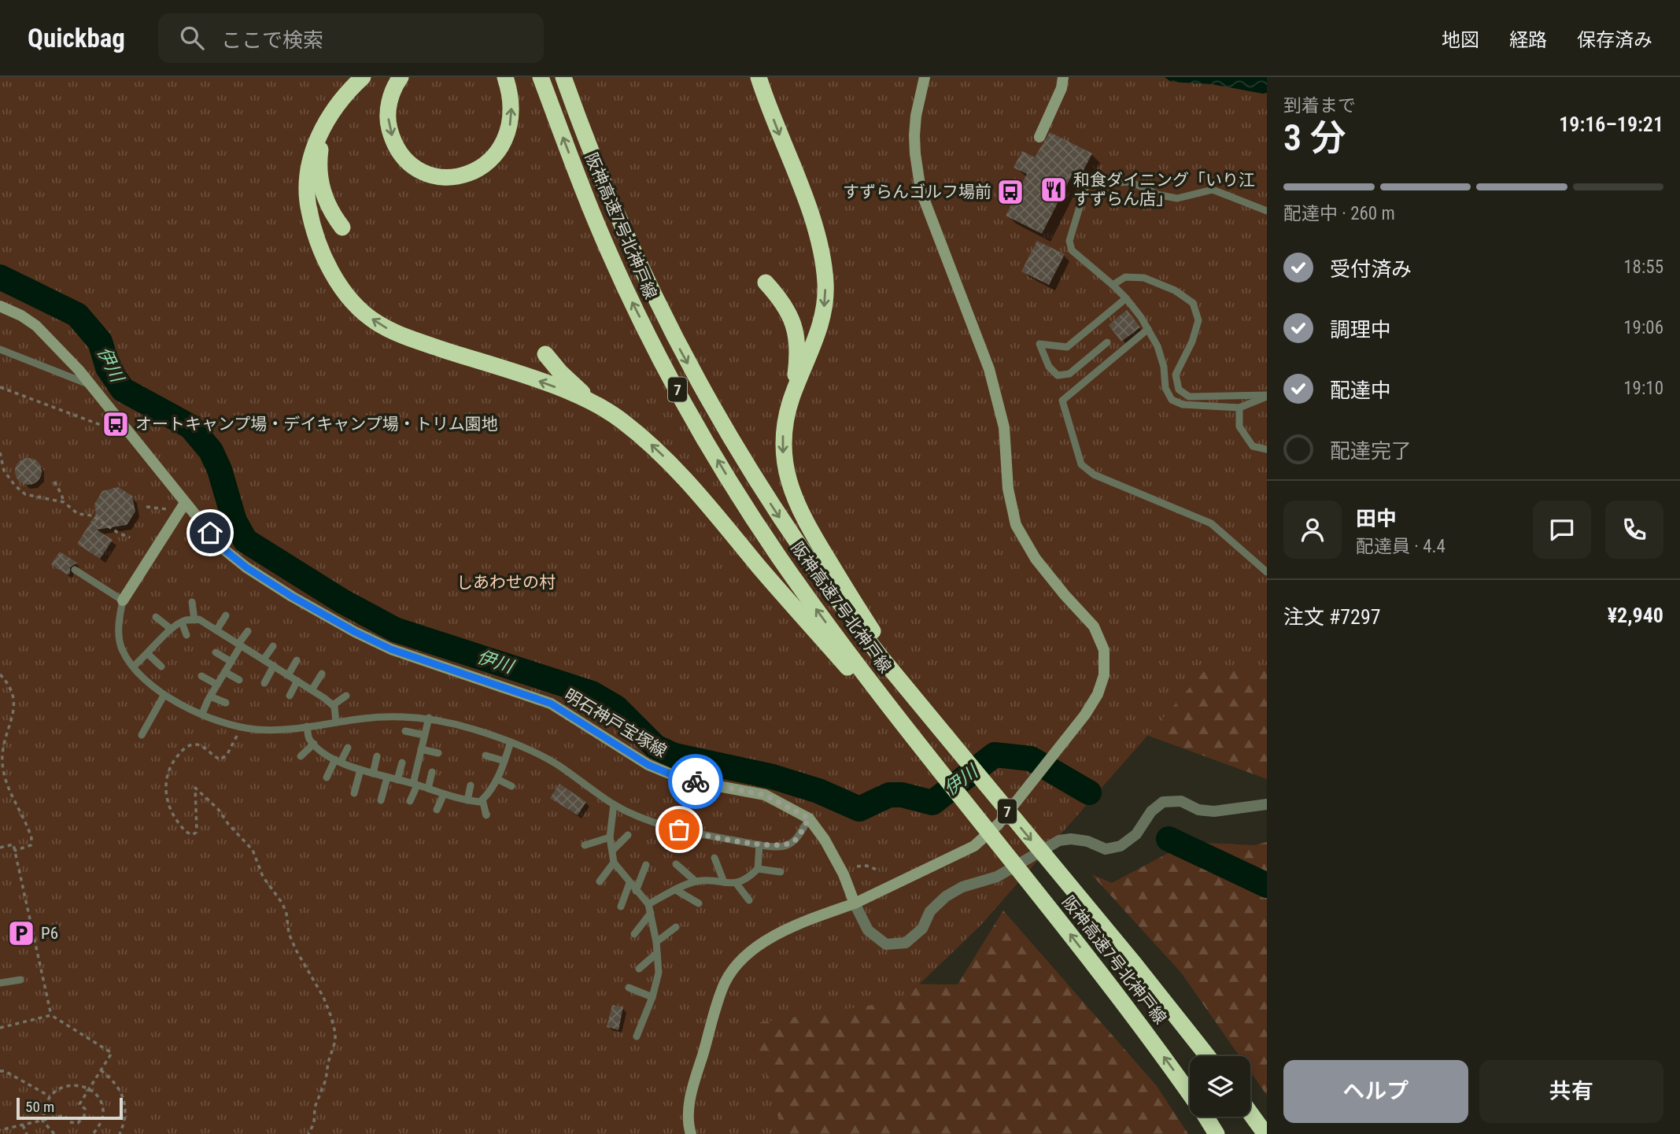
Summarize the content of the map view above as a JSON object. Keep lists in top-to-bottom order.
{
  "streets": {
    "highway": ["阪神高速7号北神戸線", "7"],
    "street": ["明石神戸宝塚線"]
  },
  "crossings": [
    ["阪神高速7号北神戸線", "7"]
  ],
  "water": ["伊川"],
  "parks": ["しあわせの村"],
  "places": {
    "restaurant": ["和食ダイニング「いり江 すずらん店」"],
    "bus stop": ["すずらんゴルフ場前", "オートキャンプ場・デイキャンプ場・トリム園地"],
    "parking": ["P6"]
  },
  "scale_bar": "50 m",
  "page": {
    "header": "Quickbag",
    "search": "ここで検索",
    "nav": ["地図", "経路", "保存済み"],
    "heading": ["3 分", "到着まで", "19:16–19:21"],
    "panel": [
      "田中",
      "配達員 · 4.4",
      "注文 #7297",
      "¥2,940"
    ],
    "bar": "配達中 · 260 m",
    "list": [
      ["受付済み", "18:55"],
      ["調理中", "19:06"],
      ["配達中", "19:10"],
      "配達完了"
    ],
    "buttons": ["ヘルプ", "共有"],
    "scale": "50 m"
  }
}
